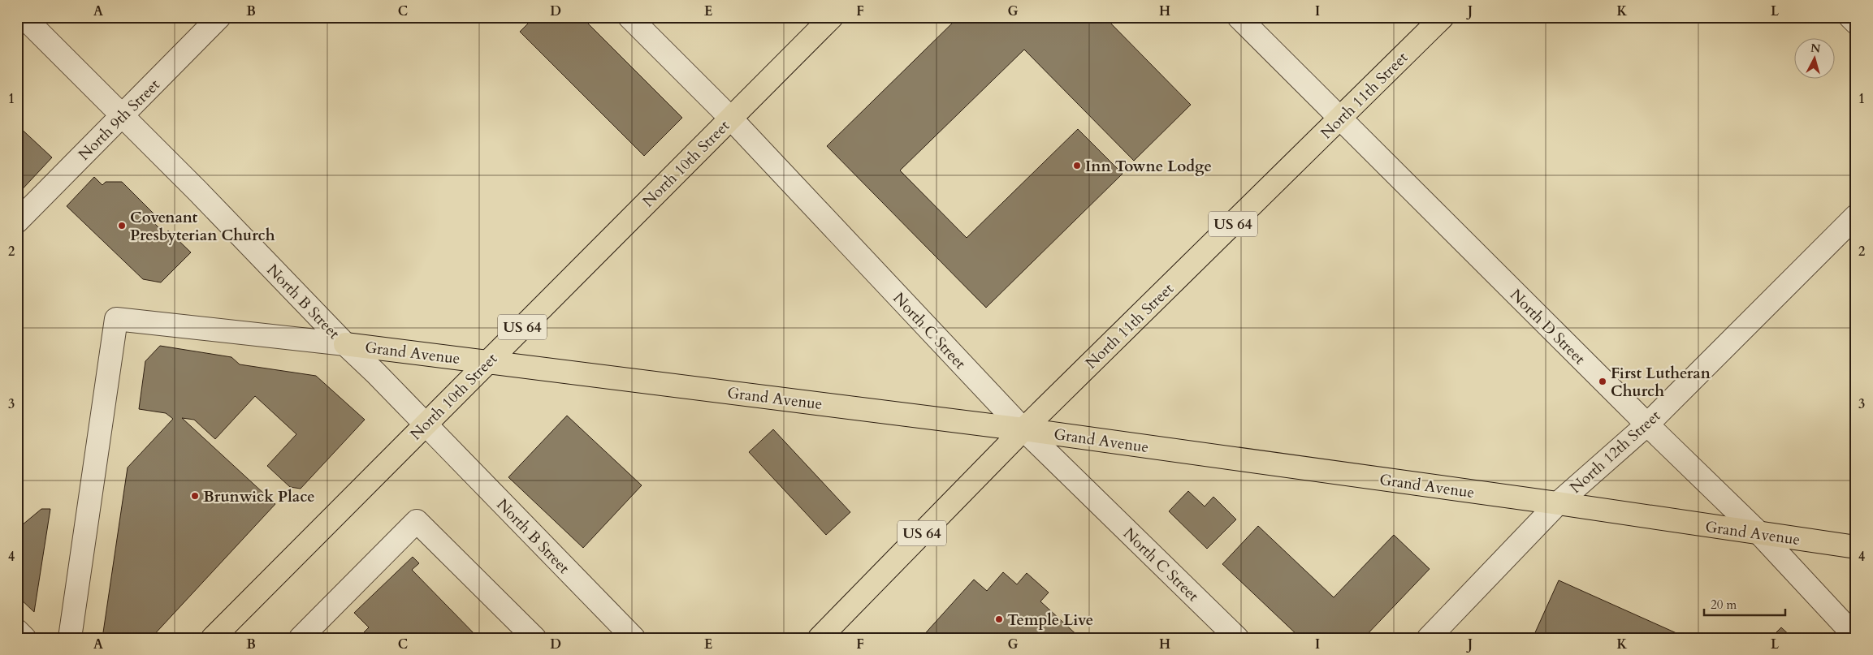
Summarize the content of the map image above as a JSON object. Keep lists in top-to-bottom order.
{
  "streets": {
    "main road": [
      "North 11th Street",
      "North 10th Street",
      "US 64",
      "Grand Avenue"
    ],
    "street": [
      "North 9th Street",
      "North B Street",
      "North D Street",
      "North C Street",
      "North 12th Street"
    ]
  },
  "crossings": [
    ["North 11th Street", "North D Street"],
    ["North 11th Street", "North C Street"],
    ["North 11th Street", "Grand Avenue"],
    ["North 9th Street", "North B Street"],
    ["North 10th Street", "North B Street"],
    ["North 10th Street", "North C Street"],
    ["North 10th Street", "Grand Avenue"],
    ["North B Street", "Grand Avenue"],
    ["North D Street", "Grand Avenue"],
    ["North D Street", "North 12th Street"],
    ["North C Street", "Grand Avenue"],
    ["Grand Avenue", "North 12th Street"]
  ],
  "places": [
    "Inn Towne Lodge",
    "Covenant Presbyterian Church",
    "First Lutheran Church",
    "Brunwick Place",
    "Temple Live"
  ],
  "scale_bar": "20 m",
  "north": "top",
  "grid": {
    "columns": [
      "A",
      "B",
      "C",
      "D",
      "E",
      "F",
      "G",
      "H",
      "I",
      "J",
      "K",
      "L"
    ],
    "rows": [
      "1",
      "2",
      "3",
      "4"
    ]
  }
}
